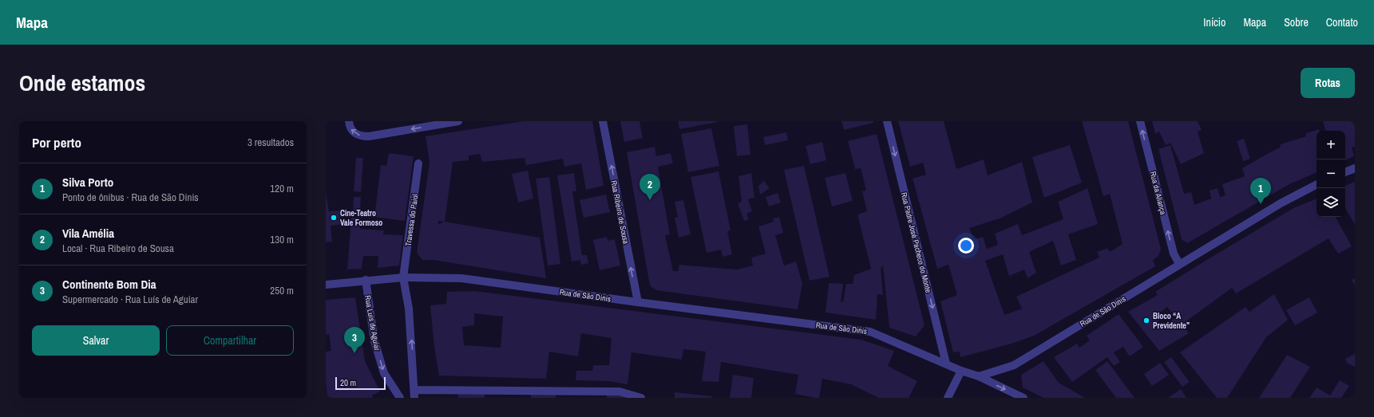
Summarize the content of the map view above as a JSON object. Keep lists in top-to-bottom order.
{
  "streets": {
    "street": [
      "Rua da Aliança",
      "Rua Ribeiro de Sousa",
      "Travessa do Paiol",
      "Rua Padre José Pacheco do Monte",
      "Rua de São Dinis",
      "Rua Luís de Aguiar"
    ]
  },
  "crossings": [
    ["Rua da Aliança", "Rua de São Dinis"],
    ["Rua Ribeiro de Sousa", "Rua de São Dinis"],
    ["Travessa do Paiol", "Rua de São Dinis"],
    ["Rua Padre José Pacheco do Monte", "Rua de São Dinis"],
    ["Rua de São Dinis", "Rua Luís de Aguiar"]
  ],
  "one_way": ["Rua da Aliança", "Rua Ribeiro de Sousa", "Rua Padre José Pacheco do Monte"],
  "places": ["Cine-Teatro Vale Formoso", "Bloco “A Previdente”"],
  "scale_bar": "20 m",
  "page": {
    "header": "Mapa",
    "nav": [
      "Início",
      "Mapa",
      "Sobre",
      "Contato"
    ],
    "title": "Onde estamos",
    "buttons": [
      "Rotas",
      ["Salvar", "Compartilhar"]
    ],
    "heading": ["Por perto", "3 resultados"],
    "map_buttons": ["+", "−"],
    "list": [
      {
        "mark": "1",
        "name": "Silva Porto",
        "note": "Ponto de ônibus · Rua de São Dinis",
        "value": "120 m"
      },
      {
        "mark": "2",
        "name": "Vila Amélia",
        "note": "Local · Rua Ribeiro de Sousa",
        "value": "130 m"
      },
      {
        "mark": "3",
        "name": "Continente Bom Dia",
        "note": "Supermercado · Rua Luís de Aguiar",
        "value": "250 m"
      }
    ],
    "pins": ["2", "1", "3"],
    "scale": "20 m"
  }
}
